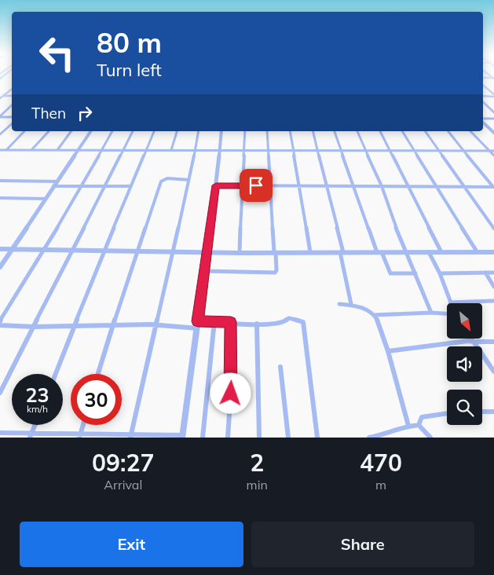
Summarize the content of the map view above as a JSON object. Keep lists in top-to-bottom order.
{
  "north": "bottom right",
  "page": {
    "turn": ["80 m", "Turn left"],
    "then": "Then",
    "speed": "23 km/h",
    "limit": "30",
    "eta": [
      "09:27",
      "Arrival",
      "2",
      "min",
      "470",
      "m"
    ],
    "buttons": ["Exit", "Share"]
  }
}
